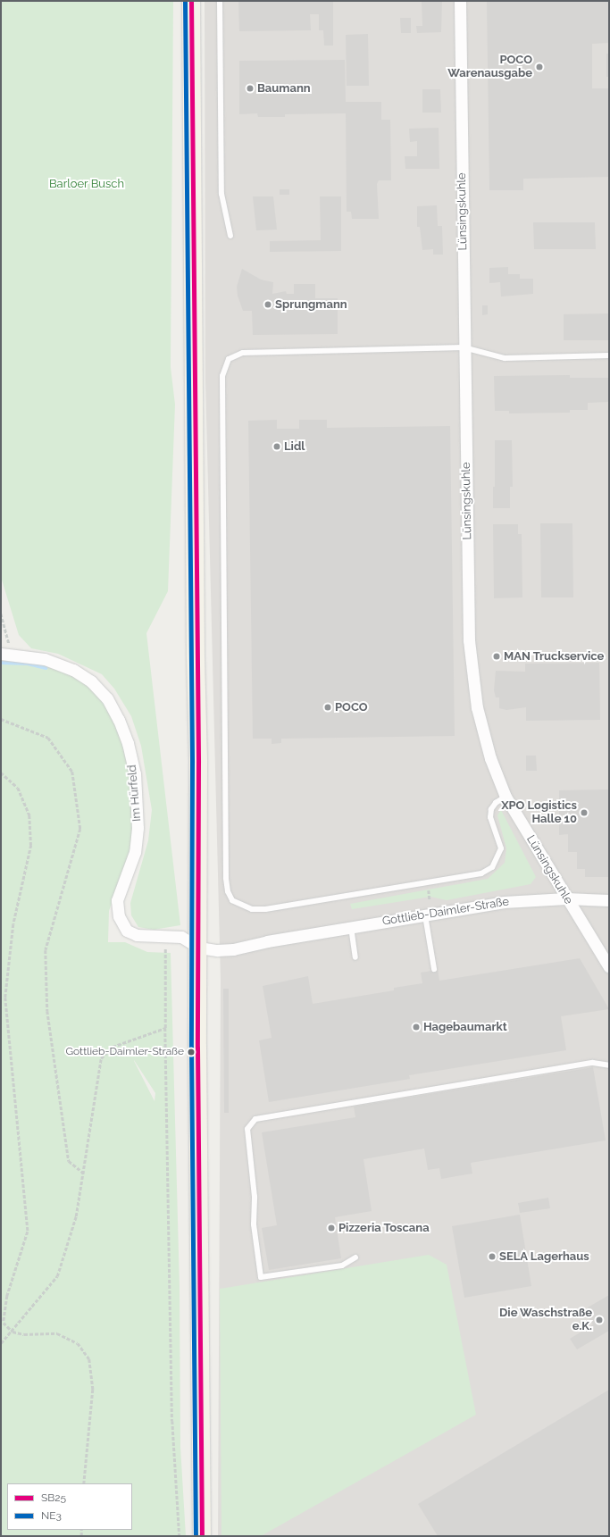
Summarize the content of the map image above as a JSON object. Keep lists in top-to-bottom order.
{
  "streets": {
    "street": ["Lünsingskuhle", "Im Hürfeld", "Gottlieb-Daimler-Straße"]
  },
  "crossings": [
    ["Lünsingskuhle", "Gottlieb-Daimler-Straße"],
    ["Im Hürfeld", "Gottlieb-Daimler-Straße"]
  ],
  "parks": ["Barloer Busch"],
  "places": [
    "POCO Warenausgabe",
    "Baumann",
    "Sprungmann",
    "Lidl",
    "MAN Truckservice",
    "POCO",
    "XPO Logistics Halle 10",
    "Hagebaumarkt",
    "Gottlieb-Daimler-Straße",
    "Pizzeria Toscana",
    "SELA Lagerhaus",
    "Die Waschstraße e.K."
  ],
  "lines": ["transit line SB25", "transit line NE3"],
  "legend": ["SB25", "NE3"]
}
